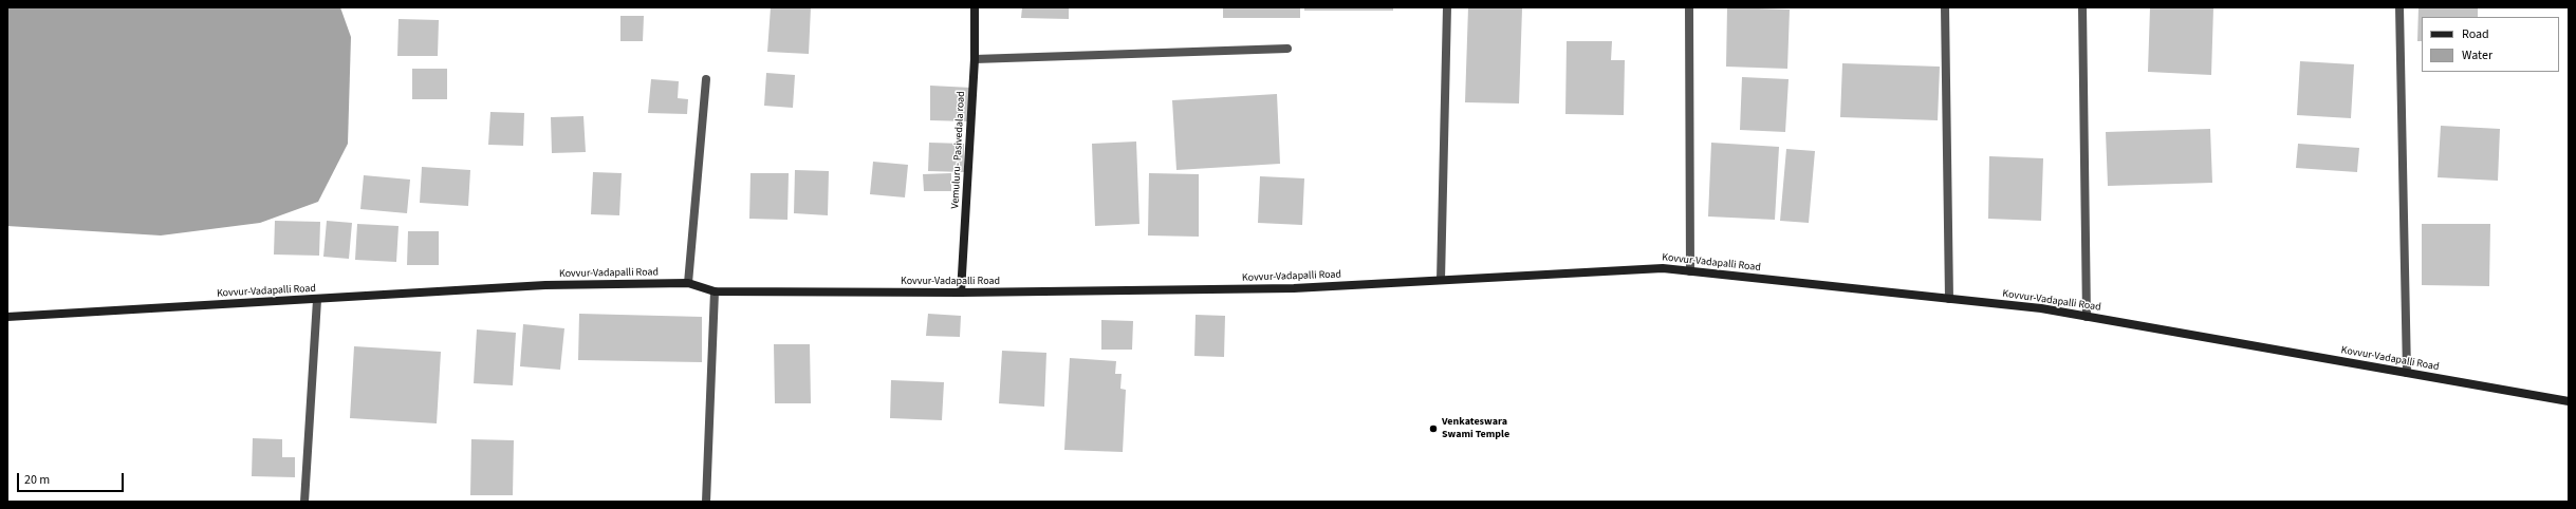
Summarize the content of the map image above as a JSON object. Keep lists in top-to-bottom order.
{
  "streets": {
    "main road": ["Vemuluru- Pasivedala road", "Kovvur-Vadapalli Road"]
  },
  "crossings": [
    ["Vemuluru- Pasivedala road", "Kovvur-Vadapalli Road"]
  ],
  "places": ["Venkateswara Swami Temple"],
  "legend": ["Road", "Water"],
  "scale_bar": "20 m"
}
